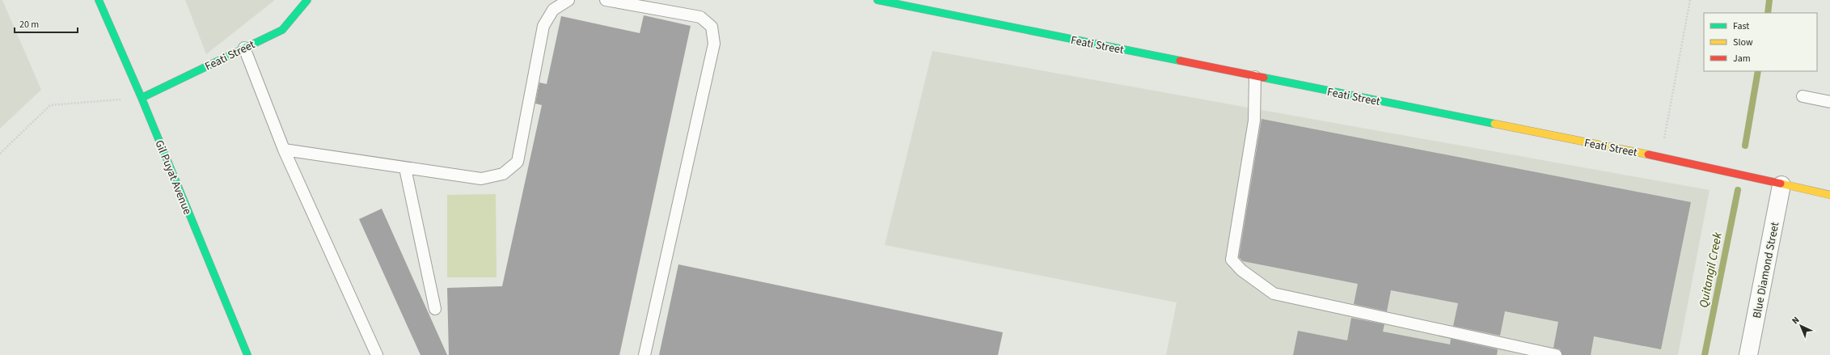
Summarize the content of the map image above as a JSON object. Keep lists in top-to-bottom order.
{
  "streets": {
    "street": ["Feati Street", "Gil Puyat Avenue", "Blue Diamond Street"]
  },
  "crossings": [
    ["Feati Street", "Gil Puyat Avenue"],
    ["Feati Street", "Blue Diamond Street"]
  ],
  "water": ["Quitangil Creek"],
  "legend": ["Fast", "Slow", "Jam"],
  "scale_bar": "20 m",
  "north": "top left"
}
